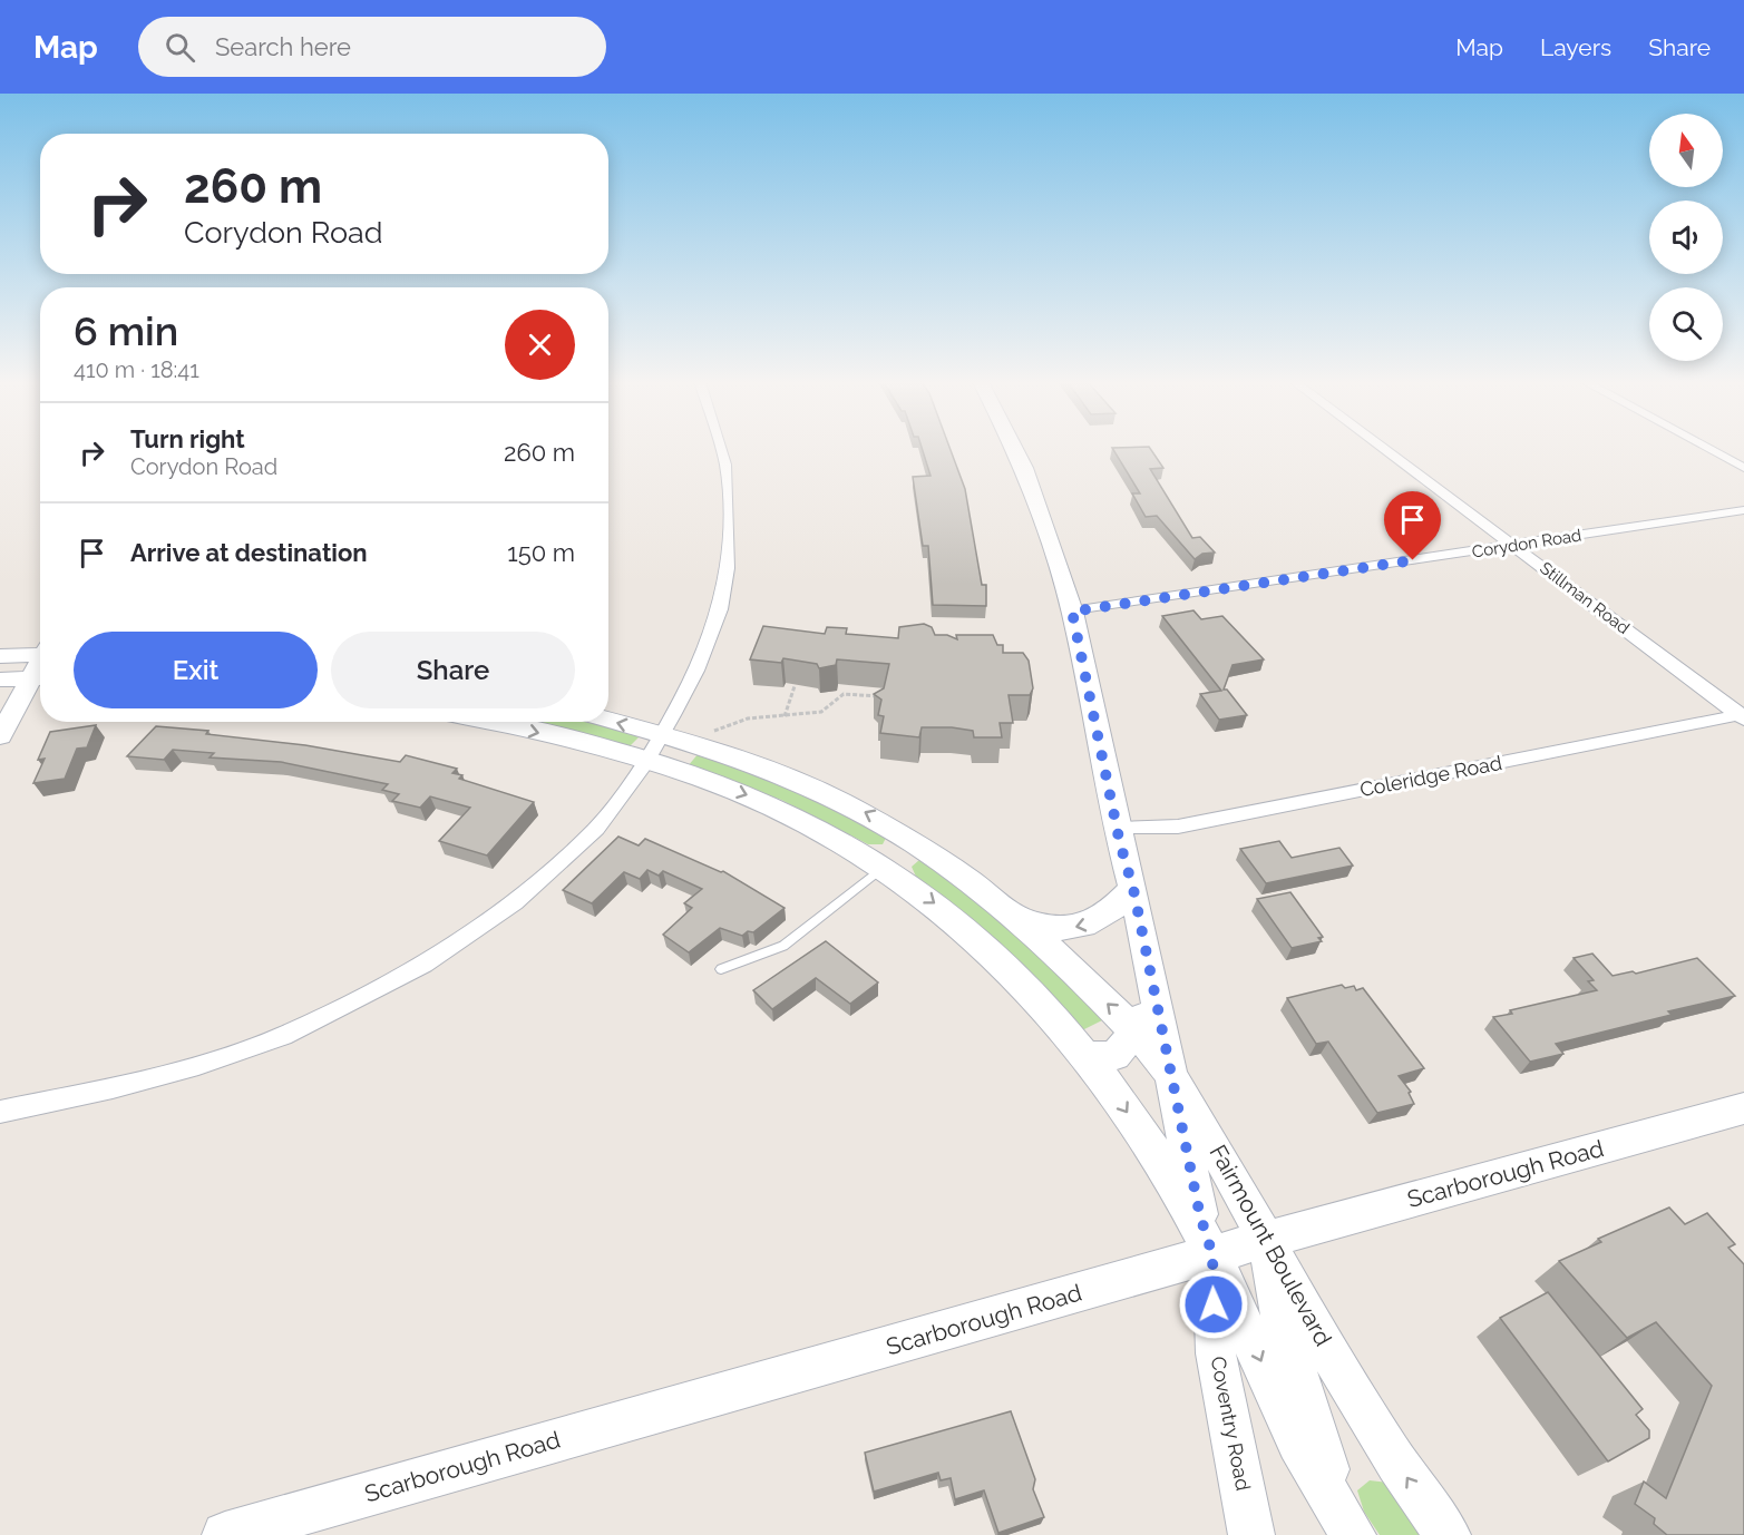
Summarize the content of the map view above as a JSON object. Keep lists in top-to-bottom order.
{
  "streets": {
    "main road": ["Scarborough Road", "Fairmount Boulevard", "Coventry Road"],
    "street": ["Corydon Road", "Stillman Road", "Coleridge Road"]
  },
  "crossings": [
    ["Corydon Road", "Stillman Road"],
    ["Corydon Road", "Coventry Road"],
    ["Stillman Road", "Coleridge Road"],
    ["Coleridge Road", "Coventry Road"],
    ["Scarborough Road", "Fairmount Boulevard"],
    ["Scarborough Road", "Coventry Road"],
    ["Fairmount Boulevard", "Coventry Road"]
  ],
  "north": "top",
  "page": {
    "header": "Map",
    "search": "Search here",
    "nav": ["Map", "Layers", "Share"],
    "turn": ["260 m", "Corydon Road"],
    "heading": ["6 min", "410 m · 18:41"],
    "list": [
      {
        "name": "Turn right",
        "note": "Corydon Road",
        "value": "260 m"
      },
      {
        "name": "Arrive at destination",
        "value": "150 m"
      }
    ],
    "buttons": ["Exit", "Share"]
  }
}
